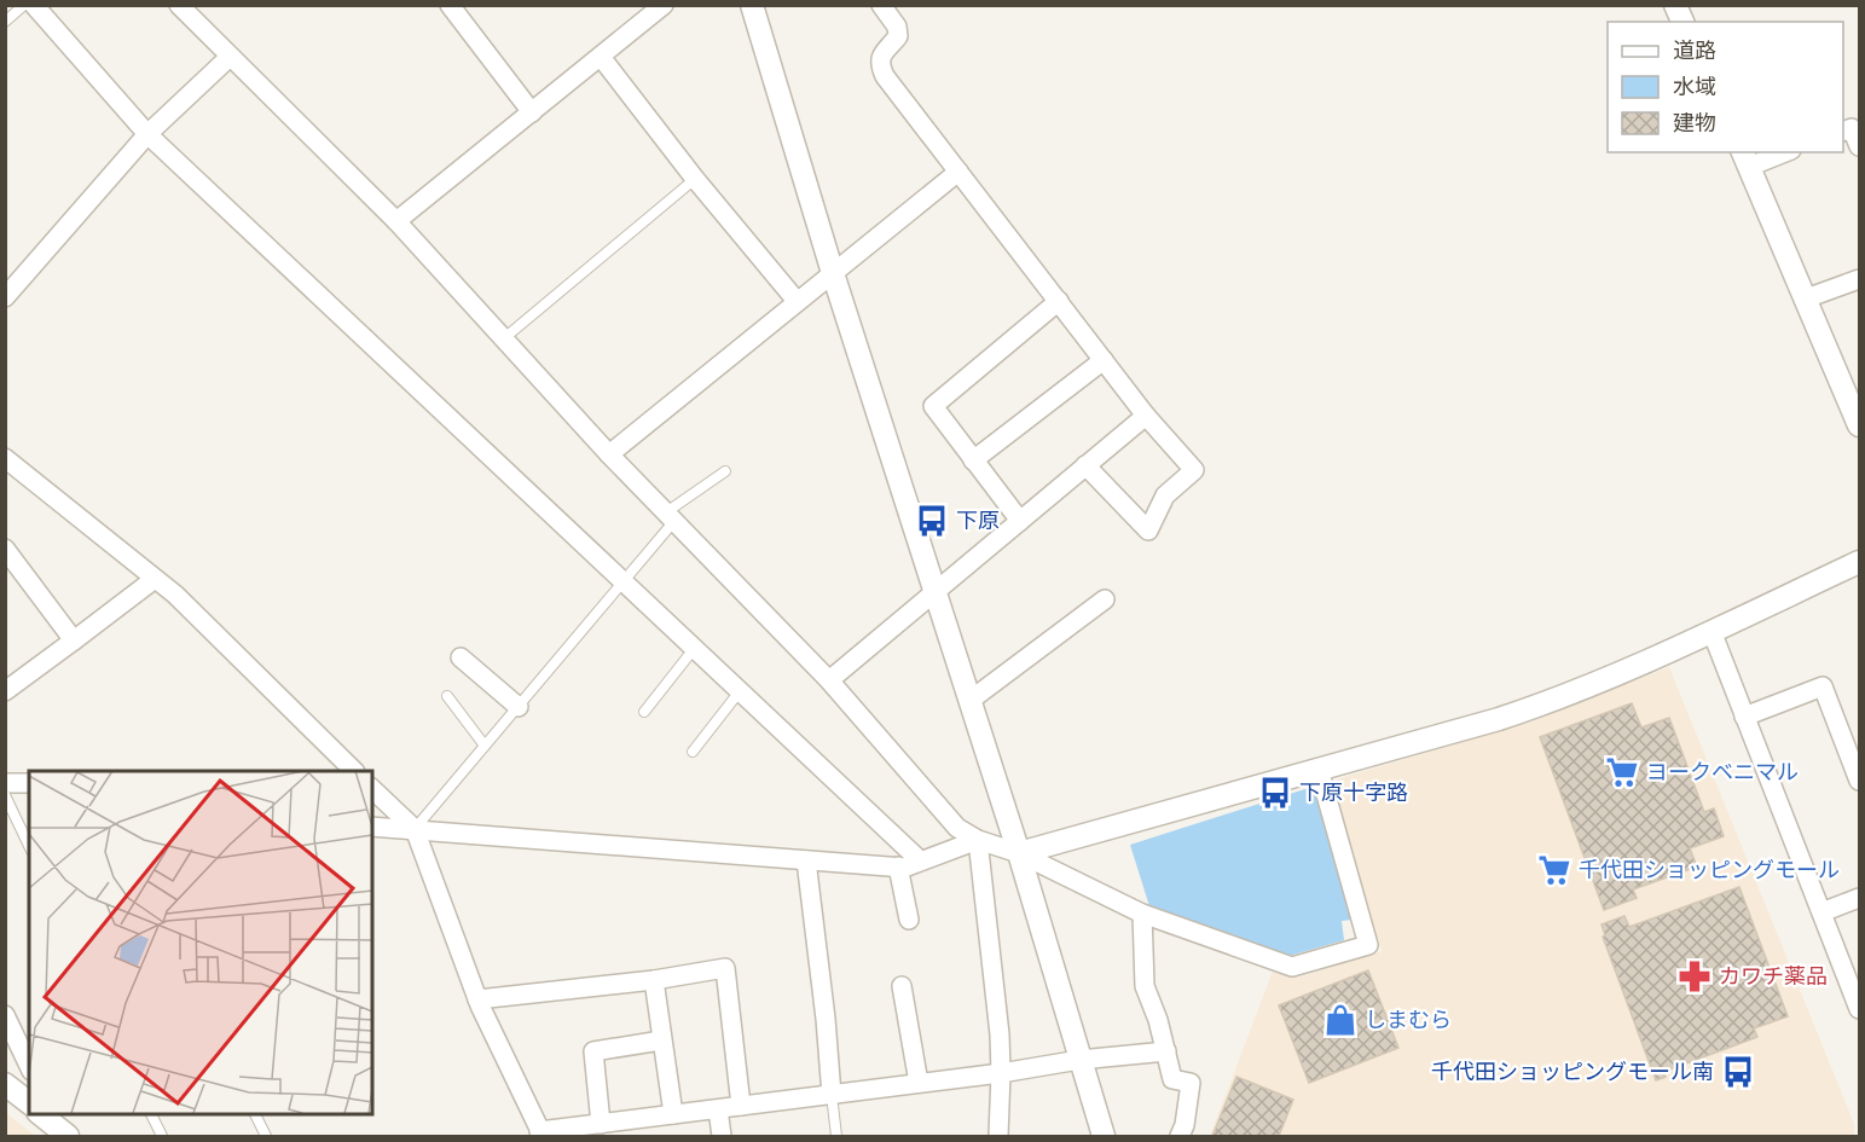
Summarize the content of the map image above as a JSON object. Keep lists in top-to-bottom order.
{
  "places": {
    "bus stop": ["下原", "下原十字路", "千代田ショッピングモール南"],
    "supermarket": ["ヨークベニマル", "千代田ショッピングモール"],
    "pharmacy": ["カワチ薬品"],
    "shop": ["しまむら"]
  },
  "legend": ["道路", "水域", "建物"]
}
